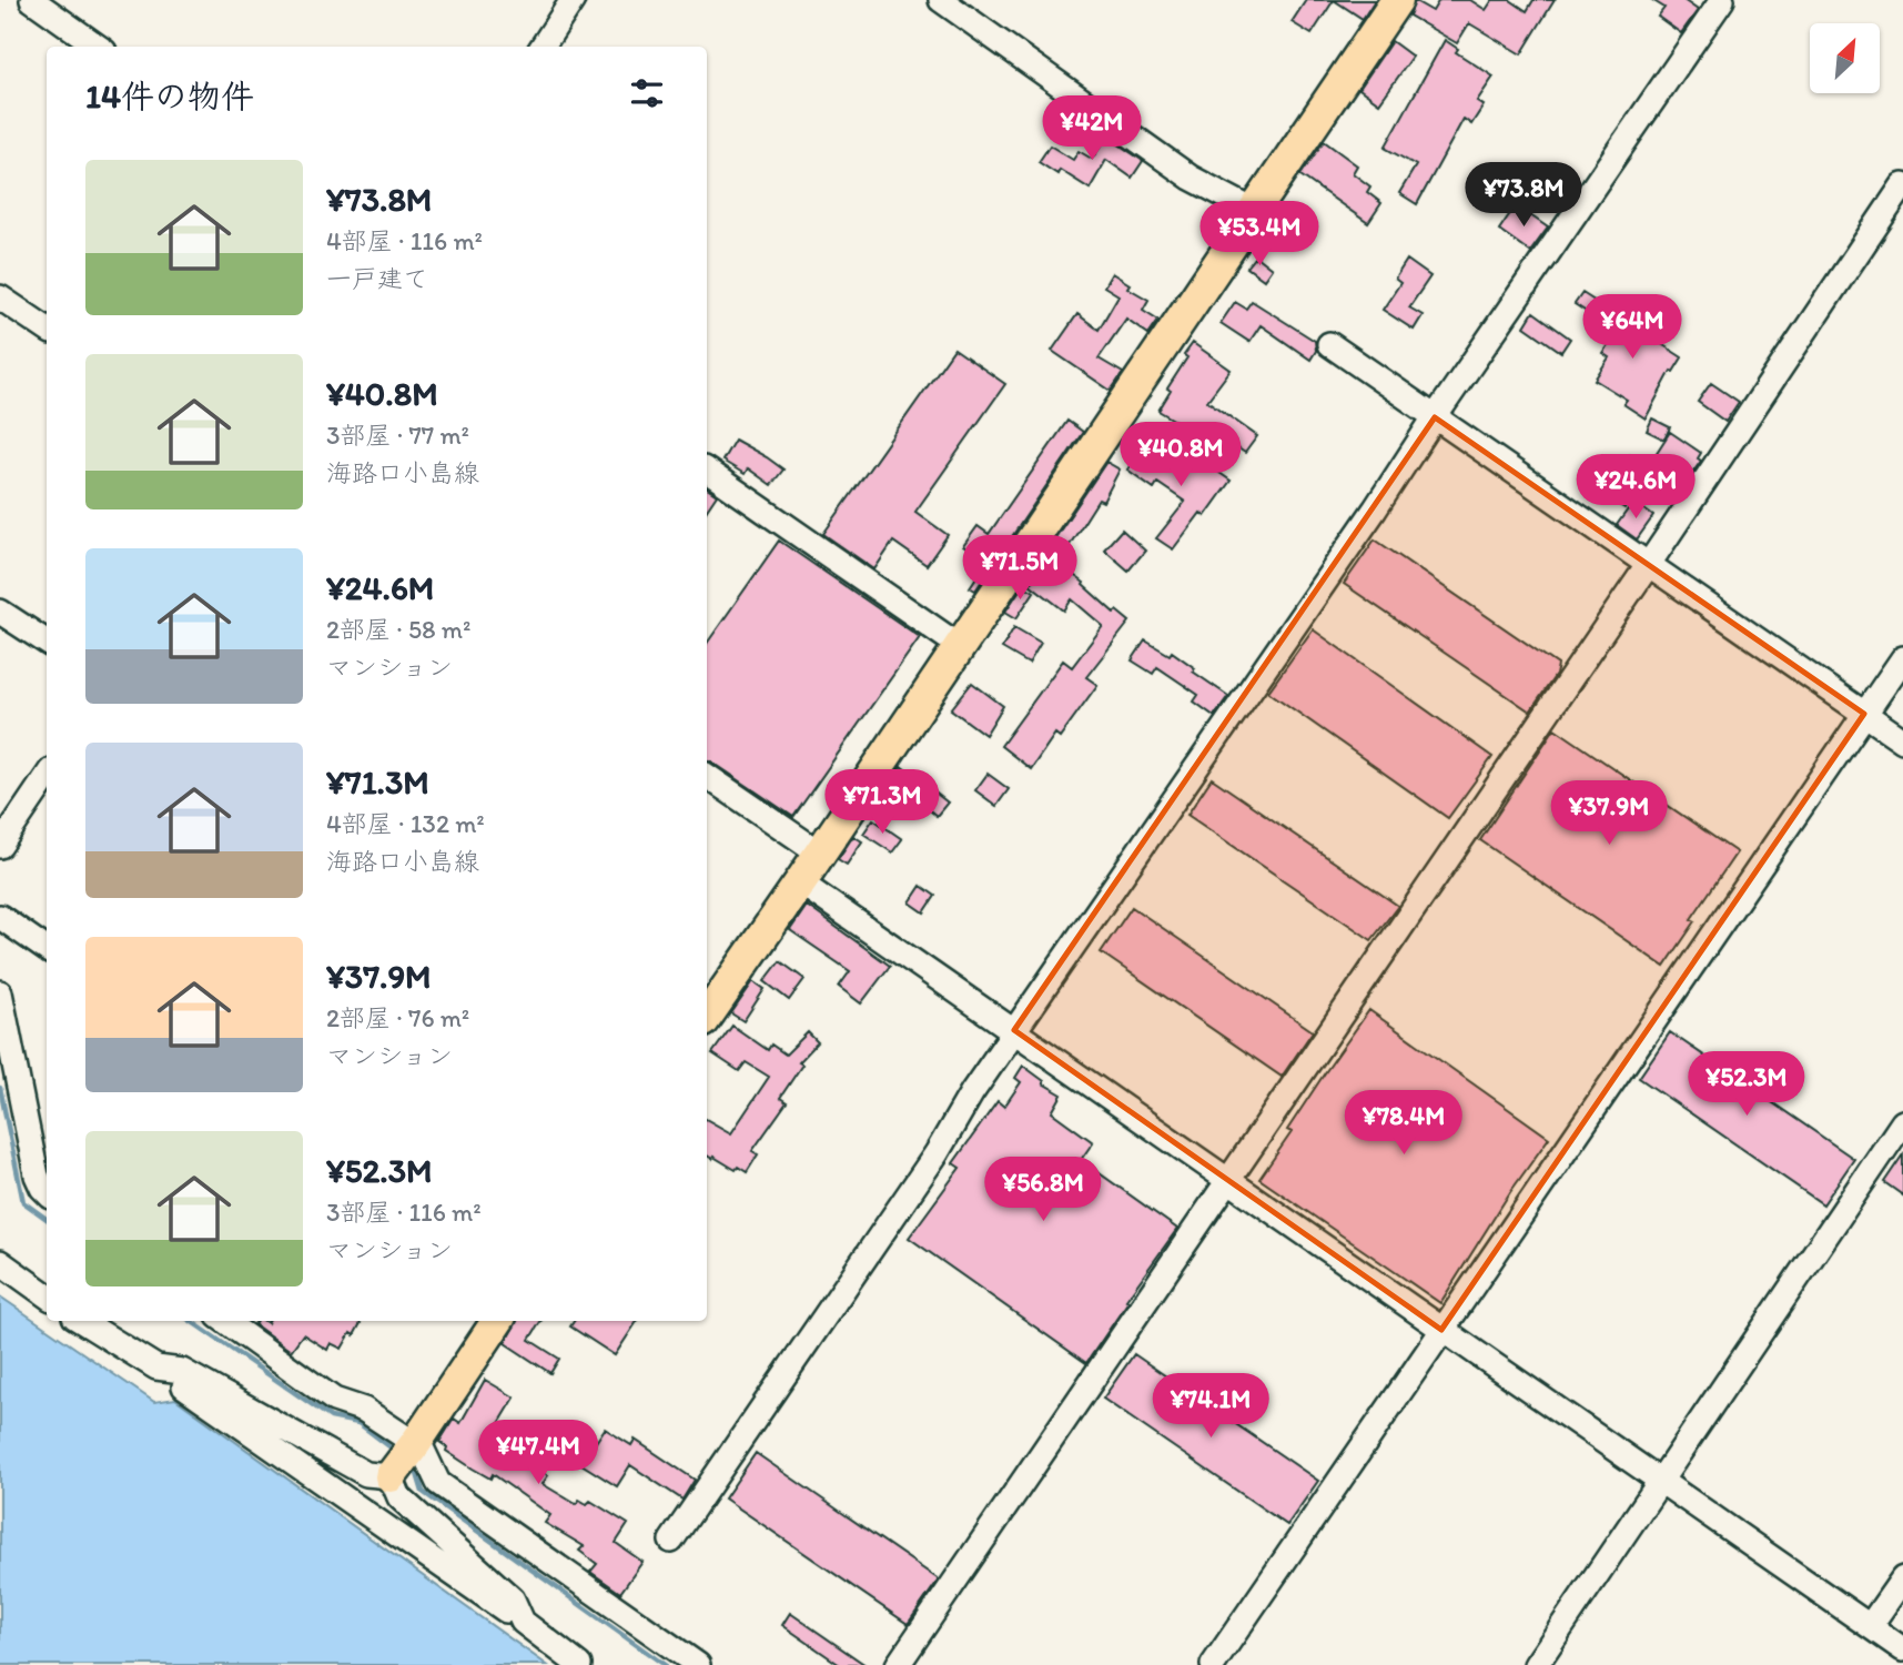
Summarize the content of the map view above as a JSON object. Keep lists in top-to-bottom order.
{
  "north": "top right",
  "page": {
    "heading": "14件の物件",
    "price": [
      "¥42M",
      "¥73.8M",
      "¥53.4M",
      "¥64M",
      "¥40.8M",
      "¥24.6M",
      "¥71.5M",
      "¥71.3M",
      "¥37.9M",
      "¥52.3M",
      "¥78.4M",
      "¥56.8M",
      "¥74.1M",
      "¥47.4M"
    ],
    "list": [
      {
        "name": "¥73.8M",
        "note": "4部屋 · 116 m² · 一戸建て"
      },
      {
        "name": "¥40.8M",
        "note": "3部屋 · 77 m² · 海路口小島線"
      },
      {
        "name": "¥24.6M",
        "note": "2部屋 · 58 m² · マンション"
      },
      {
        "name": "¥71.3M",
        "note": "4部屋 · 132 m² · 海路口小島線"
      },
      {
        "name": "¥37.9M",
        "note": "2部屋 · 76 m² · マンション"
      },
      {
        "name": "¥52.3M",
        "note": "3部屋 · 116 m² · マンション"
      }
    ]
  }
}
